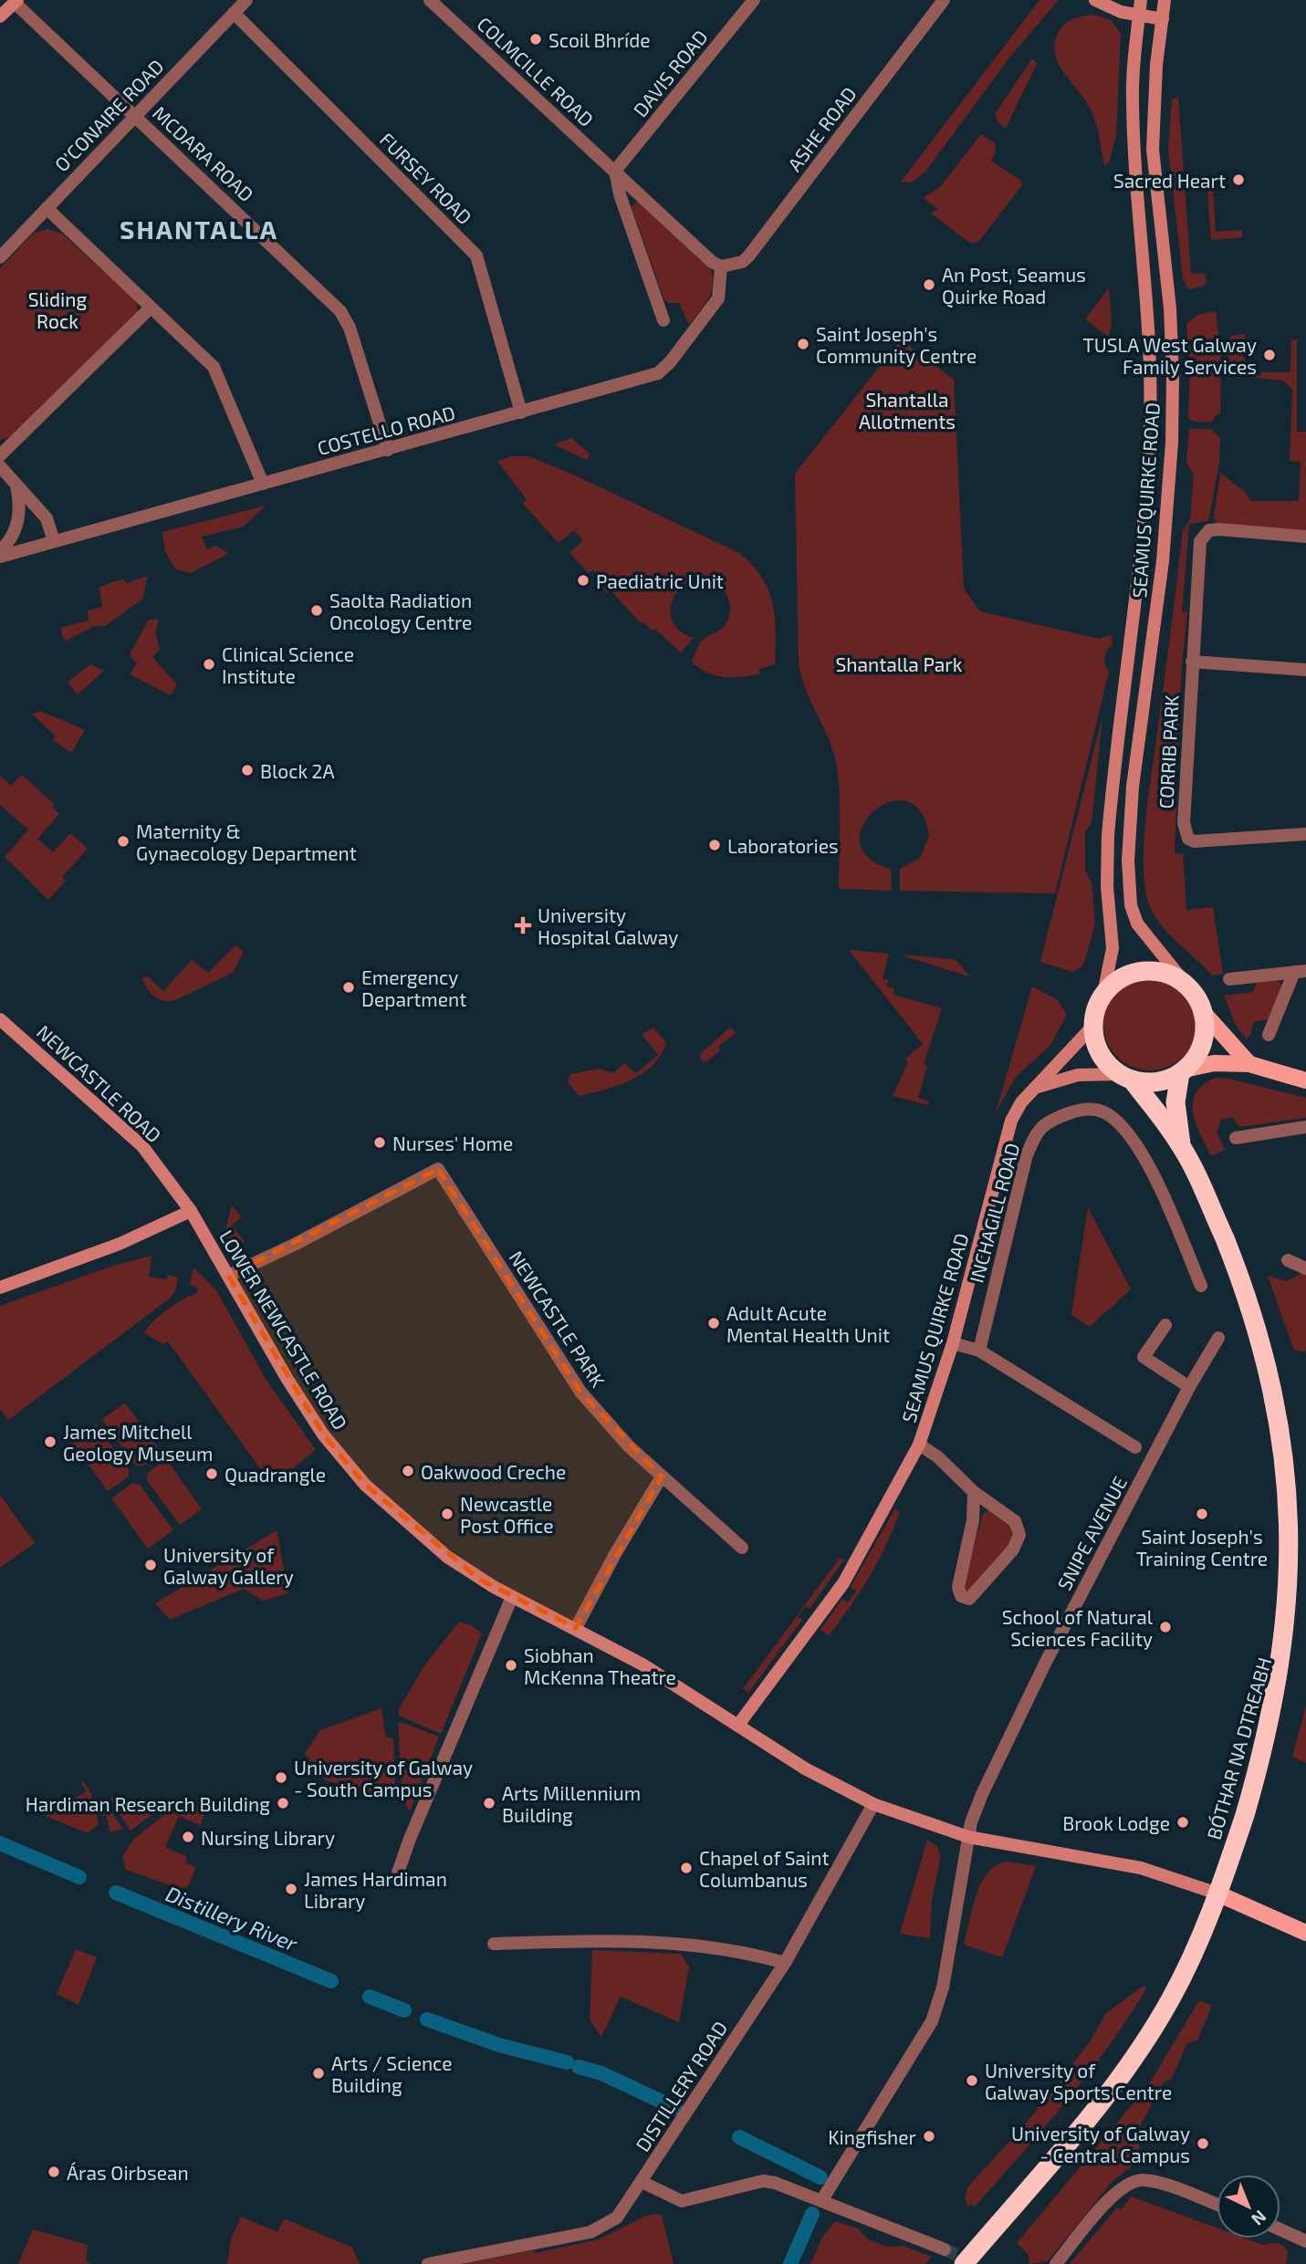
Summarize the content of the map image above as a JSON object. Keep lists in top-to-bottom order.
{
  "streets": {
    "highway": ["BÓTHAR NA DTREABH"],
    "main road": ["SEAMUS QUIRKE ROAD", "NEWCASTLE ROAD", "LOWER NEWCASTLE ROAD"],
    "street": [
      "COLMCILLE ROAD",
      "DAVIS ROAD",
      "O'CONAIRE ROAD",
      "ASHE ROAD",
      "MCDARA ROAD",
      "FURSEY ROAD",
      "COSTELLO ROAD",
      "CORRIB PARK",
      "INCHAGILL ROAD",
      "NEWCASTLE PARK",
      "SNIPE AVENUE",
      "DISTILLERY ROAD"
    ]
  },
  "crossings": [
    ["COLMCILLE ROAD", "DAVIS ROAD"],
    ["COLMCILLE ROAD", "ASHE ROAD"],
    ["COLMCILLE ROAD", "COSTELLO ROAD"],
    ["O'CONAIRE ROAD", "MCDARA ROAD"],
    ["O'CONAIRE ROAD", "FURSEY ROAD"],
    ["ASHE ROAD", "COSTELLO ROAD"],
    ["MCDARA ROAD", "COSTELLO ROAD"],
    ["FURSEY ROAD", "COSTELLO ROAD"],
    ["SEAMUS QUIRKE ROAD", "LOWER NEWCASTLE ROAD"],
    ["SEAMUS QUIRKE ROAD", "BÓTHAR NA DTREABH"],
    ["NEWCASTLE ROAD", "LOWER NEWCASTLE ROAD"],
    ["NEWCASTLE PARK", "LOWER NEWCASTLE ROAD"],
    ["LOWER NEWCASTLE ROAD", "SNIPE AVENUE"],
    ["LOWER NEWCASTLE ROAD", "BÓTHAR NA DTREABH"],
    ["LOWER NEWCASTLE ROAD", "DISTILLERY ROAD"]
  ],
  "districts": ["SHANTALLA"],
  "water": ["Distillery River"],
  "parks": ["Sliding Rock", "Shantalla Allotments", "Shantalla Park"],
  "places": {
    "other": [
      "Scoil Bhríde",
      "Sacred Heart",
      "An Post, Seamus Quirke Road",
      "Saint Joseph's Community Centre",
      "TUSLA West Galway Family Services",
      "Paediatric Unit",
      "Saolta Radiation Oncology Centre",
      "Clinical Science Institute",
      "Block 2A",
      "Maternity & Gynaecology Department",
      "Laboratories",
      "Emergency Department",
      "Nurses' Home",
      "Adult Acute Mental Health Unit",
      "James Mitchell Geology Museum",
      "Oakwood Creche",
      "Quadrangle",
      "Newcastle Post Office",
      "Saint Joseph's Training Centre",
      "University of Galway Gallery",
      "School of Natural Sciences Facility",
      "Siobhan McKenna Theatre",
      "University of Galway - South Campus",
      "Hardiman Research Building",
      "Arts Millennium Building",
      "Brook Lodge",
      "Nursing Library",
      "Chapel of Saint Columbanus",
      "James Hardiman Library",
      "Arts / Science Building",
      "University of Galway Sports Centre",
      "Kingfisher",
      "University of Galway - Central Campus",
      "Áras Oirbsean"
    ],
    "health": ["University Hospital Galway"]
  },
  "north": "bottom right"
}
